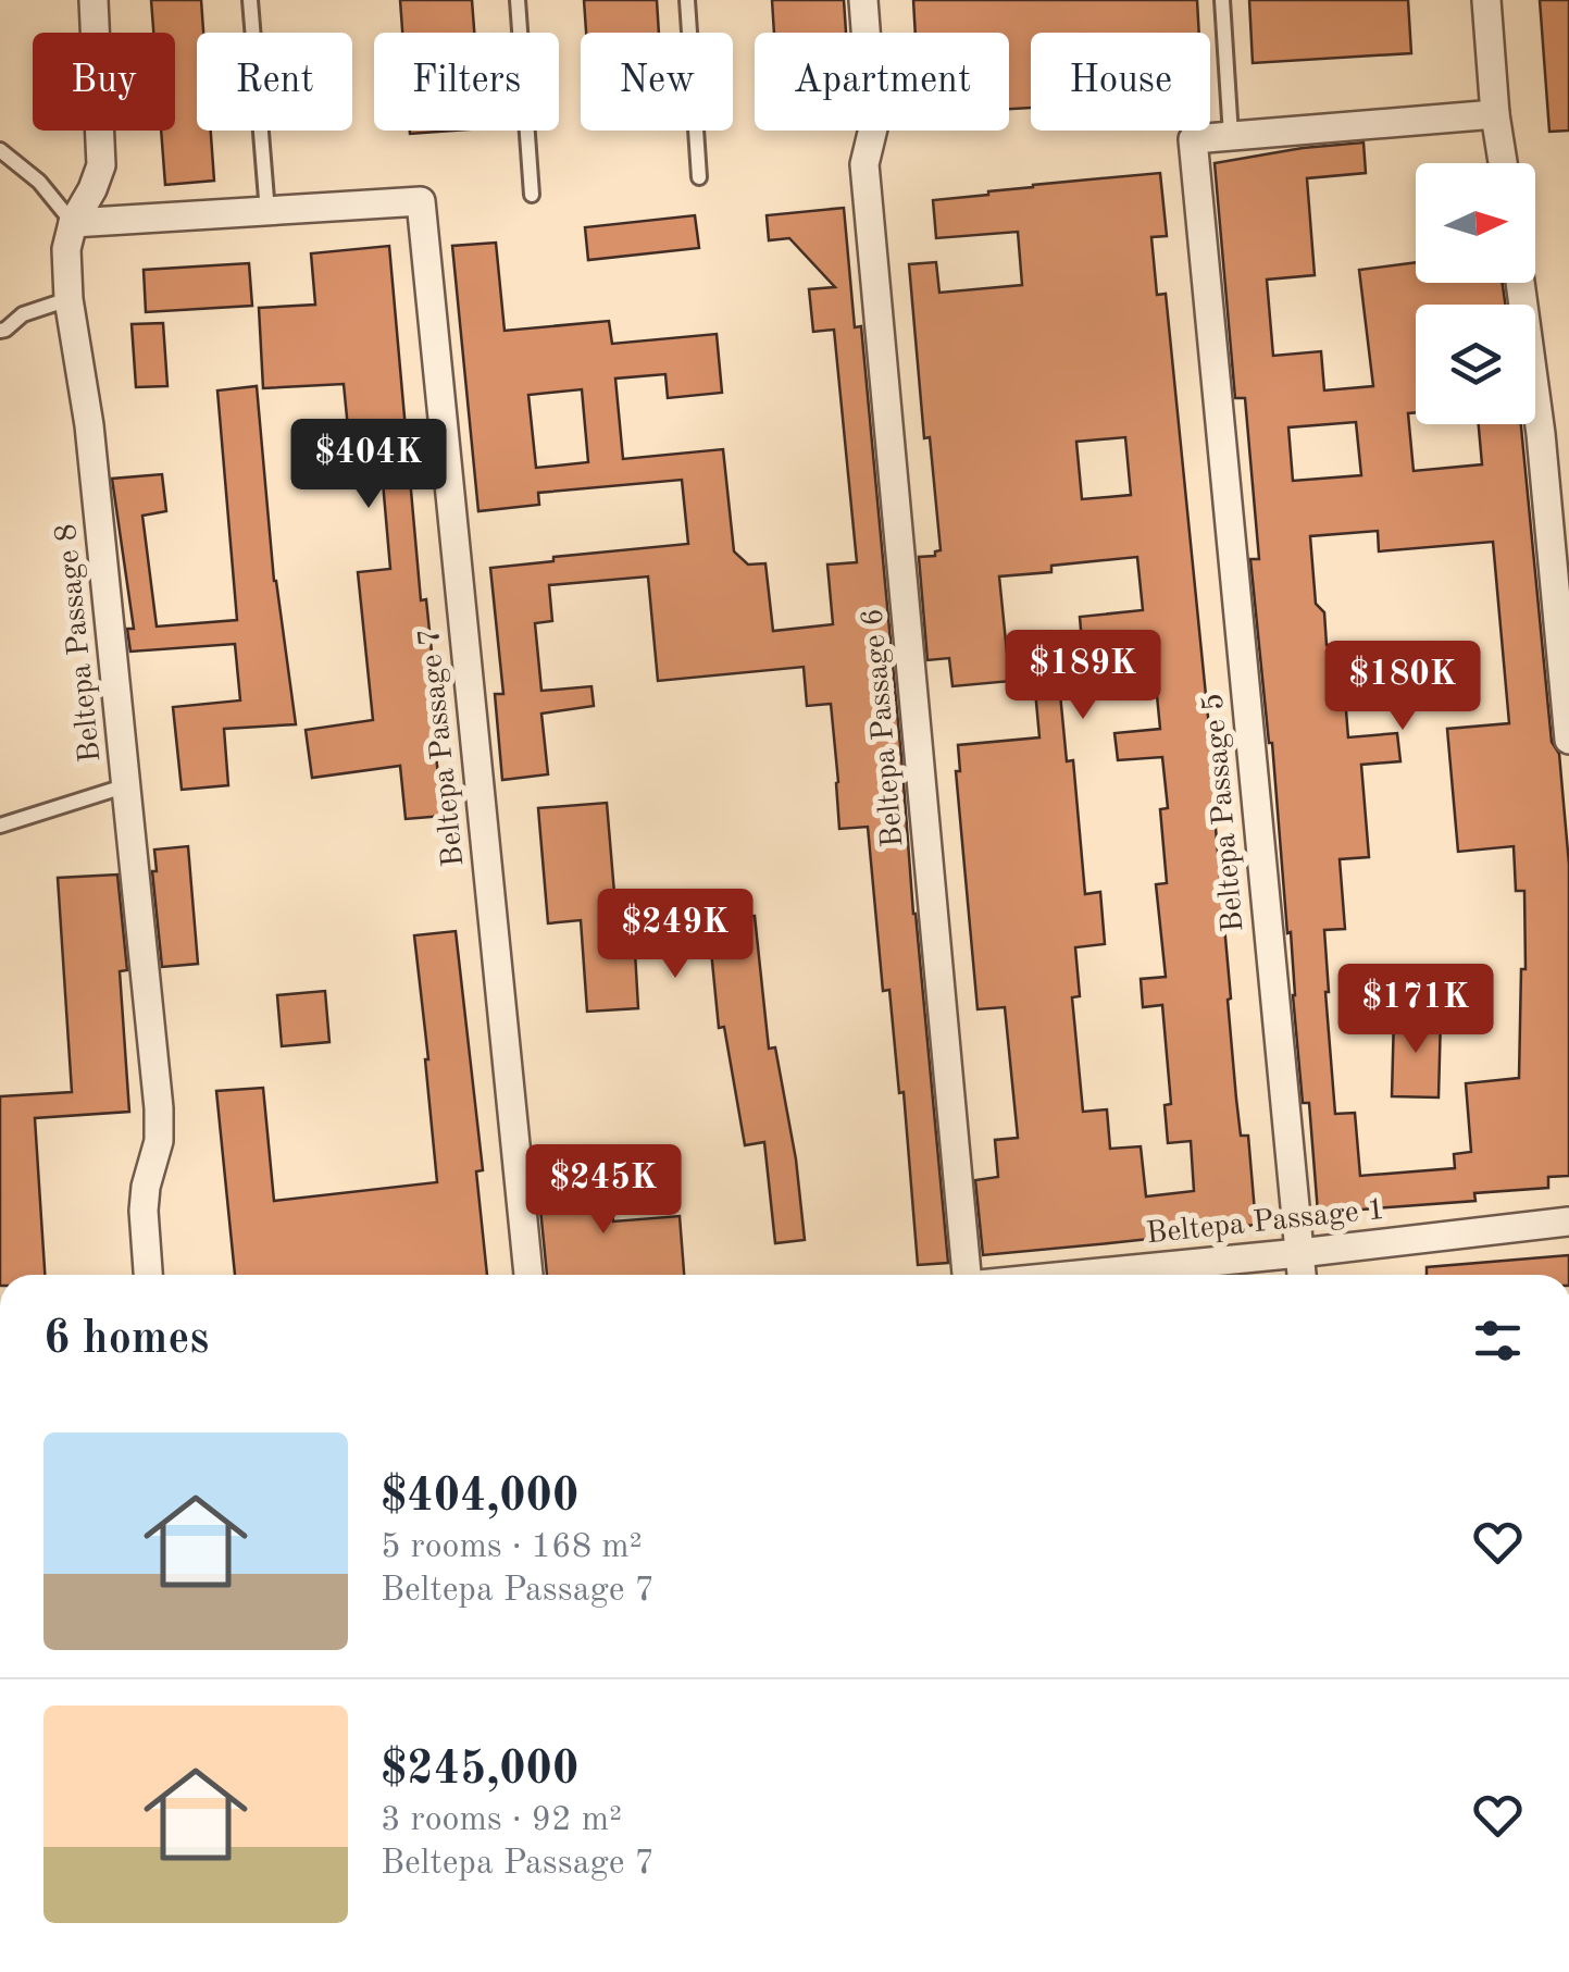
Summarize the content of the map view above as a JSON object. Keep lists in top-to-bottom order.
{
  "streets": {
    "street": [
      "Beltepa Passage 8",
      "Beltepa Passage 6",
      "Beltepa Passage 7",
      "Beltepa Passage 5",
      "Beltepa Passage 1"
    ]
  },
  "crossings": [
    ["Beltepa Passage 5", "Beltepa Passage 1"]
  ],
  "north": "right",
  "page": {
    "chip": [
      "Buy",
      "Rent",
      "Filters",
      "New",
      "Apartment",
      "House"
    ],
    "price": [
      "$404K",
      "$189K",
      "$180K",
      "$249K",
      "$171K",
      "$245K"
    ],
    "heading": "6 homes",
    "list": [
      {
        "name": "$404,000",
        "note": "5 rooms · 168 m² · Beltepa Passage 7"
      },
      {
        "name": "$245,000",
        "note": "3 rooms · 92 m² · Beltepa Passage 7"
      }
    ]
  }
}
